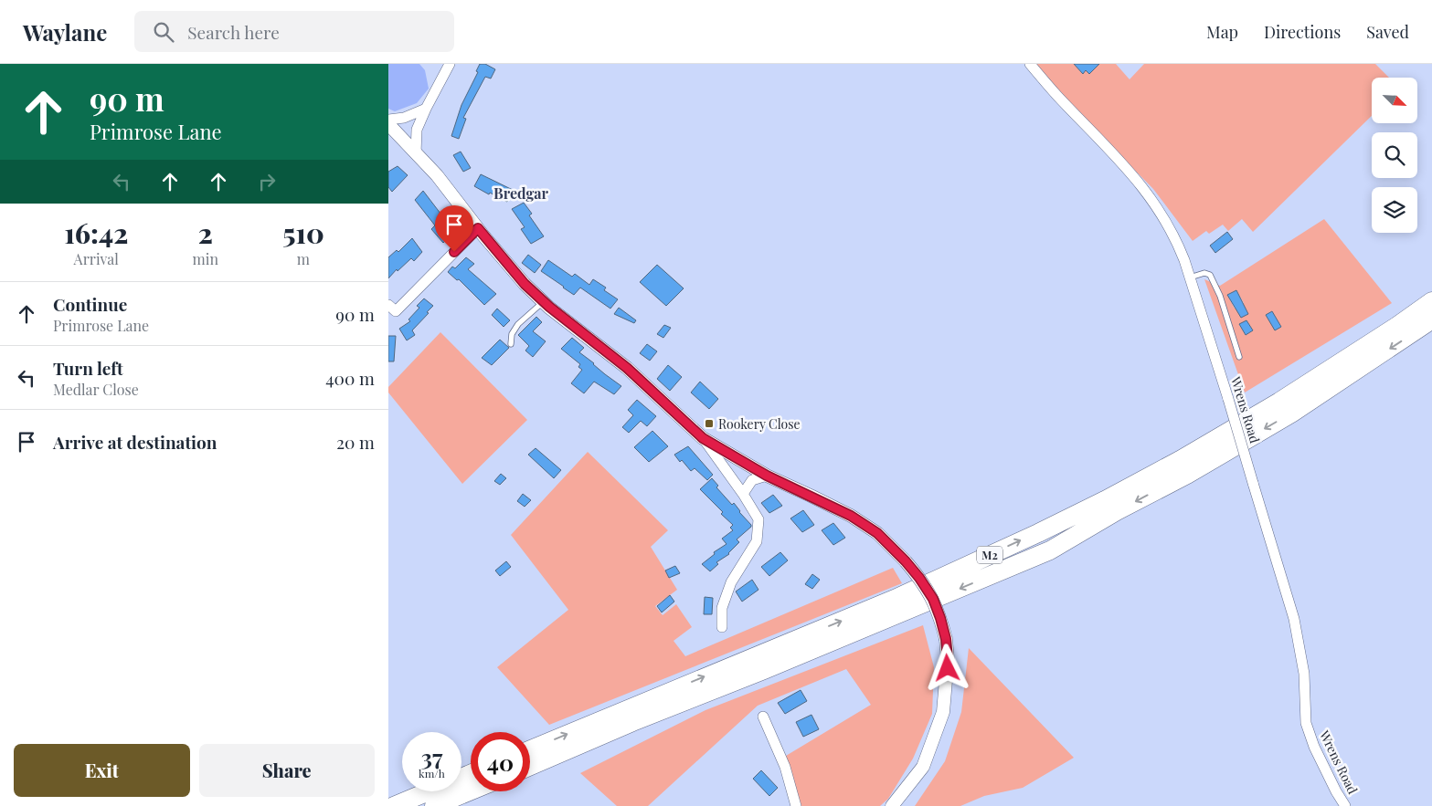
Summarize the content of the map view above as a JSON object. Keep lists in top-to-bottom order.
{
  "streets": {
    "highway": ["M2"],
    "street": ["Wrens Road"]
  },
  "districts": ["Bredgar"],
  "places": {
    "transit": ["Rookery Close"]
  },
  "north": "bottom right",
  "page": {
    "header": "Waylane",
    "search": "Search here",
    "nav": ["Map", "Directions", "Saved"],
    "turn": ["90 m", "Primrose Lane"],
    "eta": [
      "16:42",
      "Arrival",
      "2",
      "min",
      "510",
      "m"
    ],
    "list": [
      {
        "name": "Continue",
        "note": "Primrose Lane",
        "value": "90 m"
      },
      {
        "name": "Turn left",
        "note": "Medlar Close",
        "value": "400 m"
      },
      {
        "name": "Arrive at destination",
        "value": "20 m"
      }
    ],
    "speed": "37 km/h",
    "limit": "40",
    "buttons": ["Exit", "Share"]
  }
}
